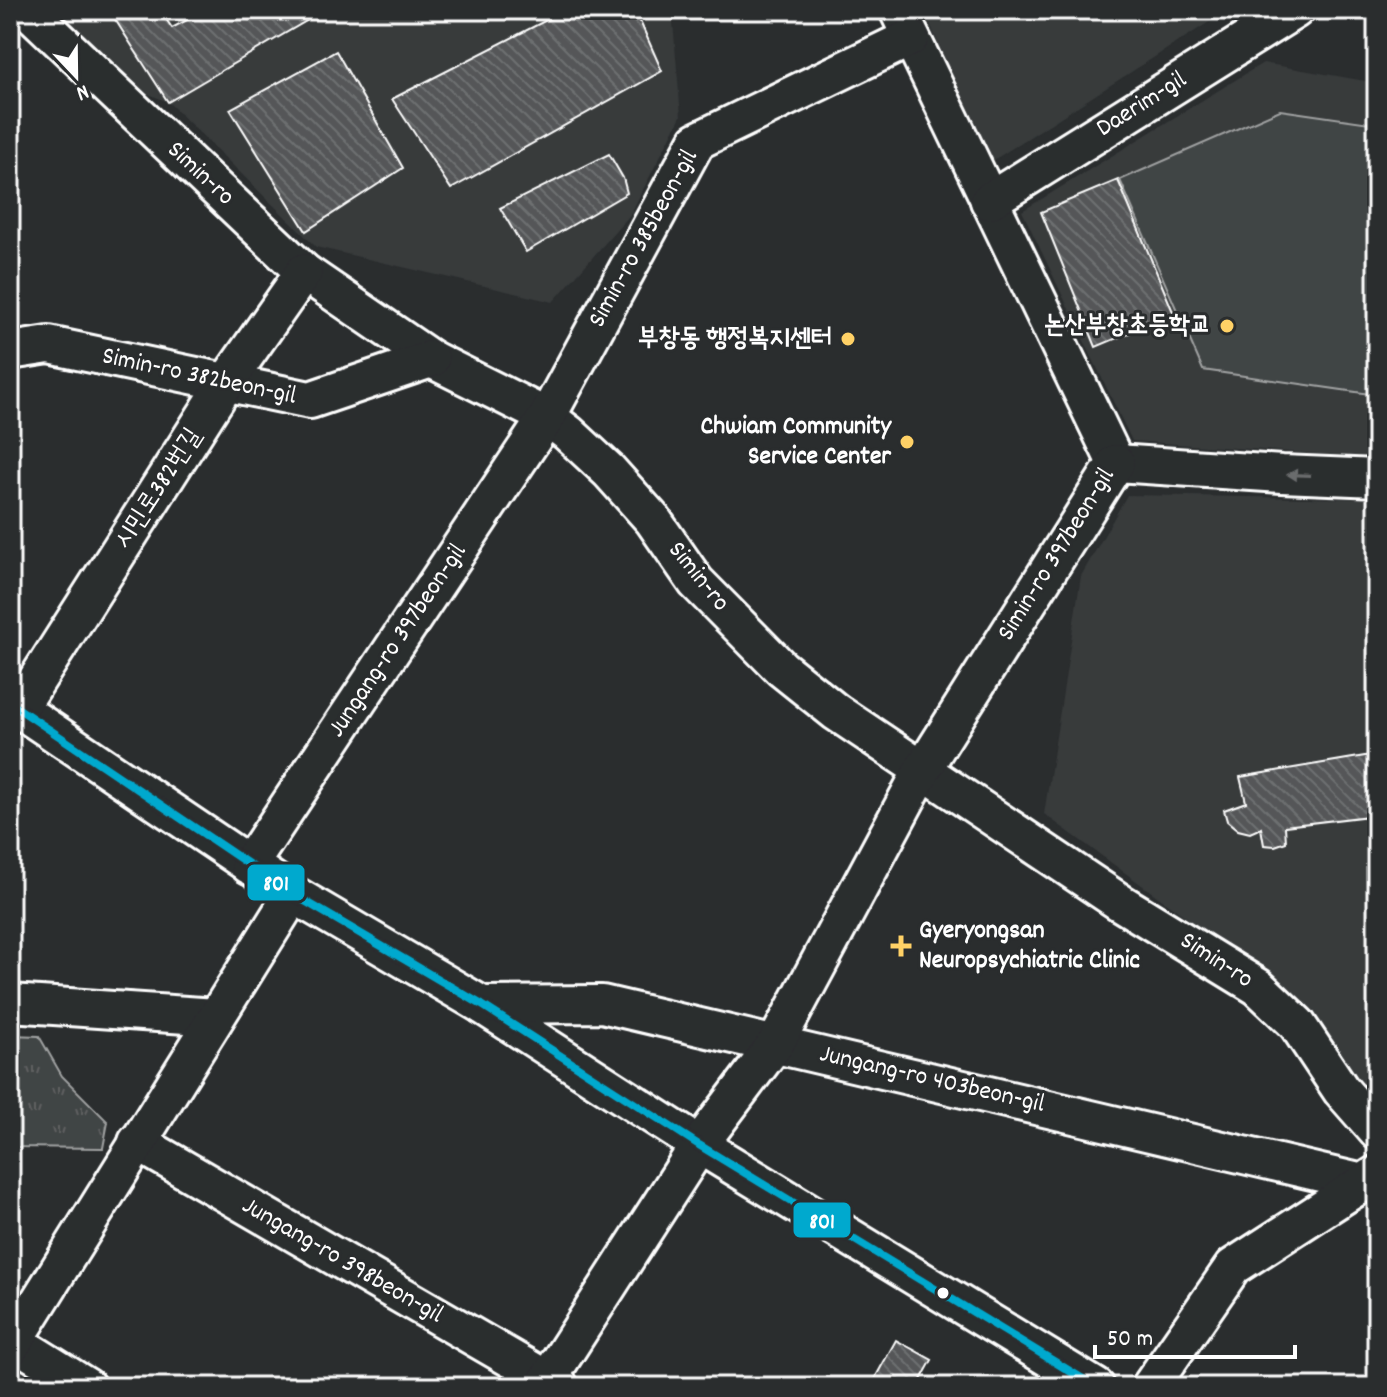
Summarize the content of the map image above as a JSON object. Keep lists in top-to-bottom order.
{
  "streets": {
    "street": [
      "Daerim-gil",
      "Simin-ro",
      "Simin-ro 385beon-gil",
      "Simin-ro 382beon-gil",
      "시민로382번길",
      "Simin-ro 397beon-gil",
      "Jungang-ro 397beon-gil",
      "Jungang-ro 403beon-gil",
      "Jungang-ro 398beon-gil"
    ]
  },
  "crossings": [
    ["Daerim-gil", "Simin-ro 397beon-gil"],
    ["Simin-ro", "Simin-ro 385beon-gil"],
    ["Simin-ro", "Simin-ro 382beon-gil"],
    ["Simin-ro", "시민로382번길"],
    ["Simin-ro", "Simin-ro 397beon-gil"],
    ["Simin-ro", "Jungang-ro 397beon-gil"],
    ["Simin-ro 385beon-gil", "Simin-ro 397beon-gil"],
    ["Simin-ro 385beon-gil", "Jungang-ro 397beon-gil"],
    ["Simin-ro 382beon-gil", "시민로382번길"],
    ["Simin-ro 397beon-gil", "Jungang-ro 403beon-gil"],
    ["Simin-ro 397beon-gil", "Jungang-ro 398beon-gil"]
  ],
  "places": {
    "other": ["논산부창초등학교", "부창동 행정복지센터", "Chwiam Community Service Center"],
    "health": ["Gyeryongsan Neuropsychiatric Clinic"]
  },
  "lines": ["transit line 801"],
  "scale_bar": "50 m",
  "north": "bottom"
}
